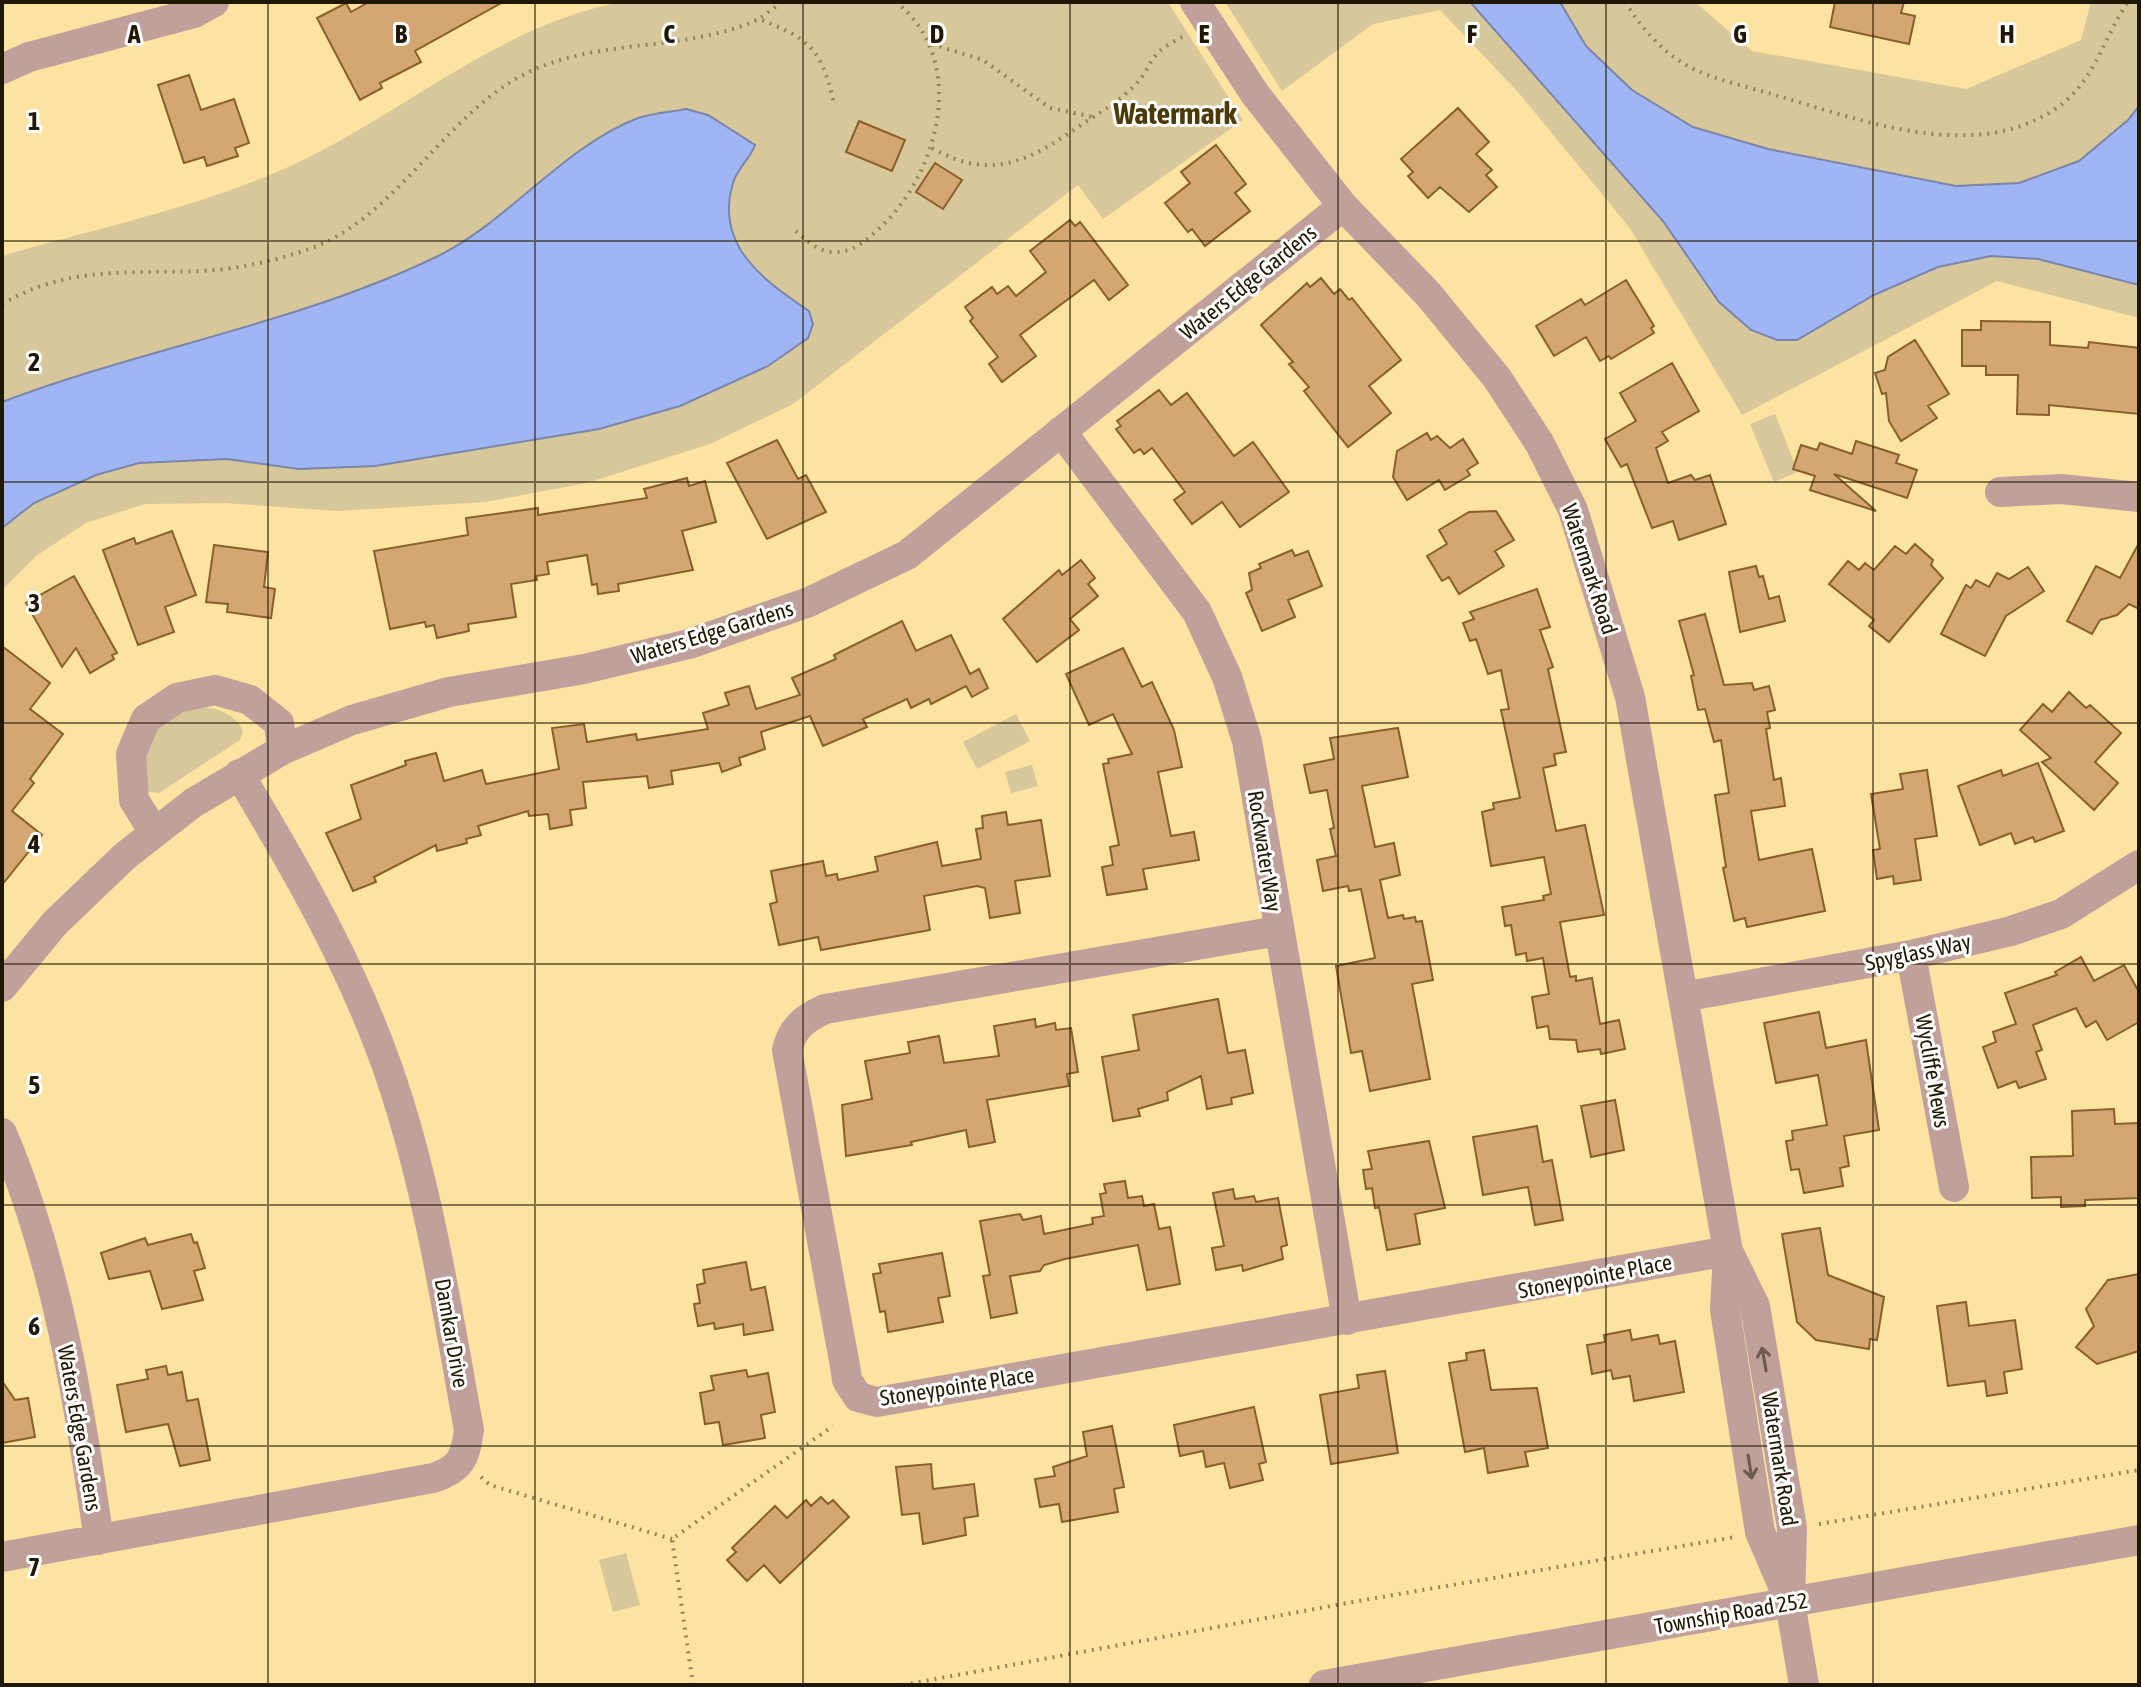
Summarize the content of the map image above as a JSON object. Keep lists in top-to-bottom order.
{
  "streets": {
    "street": [
      "Waters Edge Gardens",
      "Watermark Road",
      "Rockwater Way",
      "Spyglass Way",
      "Wycliffe Mews",
      "Stoneypointe Place",
      "Damkar Drive",
      "Township Road 252"
    ]
  },
  "crossings": [
    ["Waters Edge Gardens", "Watermark Road"],
    ["Waters Edge Gardens", "Rockwater Way"],
    ["Waters Edge Gardens", "Damkar Drive"],
    ["Watermark Road", "Spyglass Way"],
    ["Watermark Road", "Stoneypointe Place"],
    ["Watermark Road", "Township Road 252"],
    ["Rockwater Way", "Stoneypointe Place"],
    ["Spyglass Way", "Wycliffe Mews"]
  ],
  "districts": ["Watermark"],
  "grid": {
    "columns": [
      "A",
      "B",
      "C",
      "D",
      "E",
      "F",
      "G",
      "H"
    ],
    "rows": [
      "1",
      "2",
      "3",
      "4",
      "5",
      "6",
      "7"
    ]
  }
}
